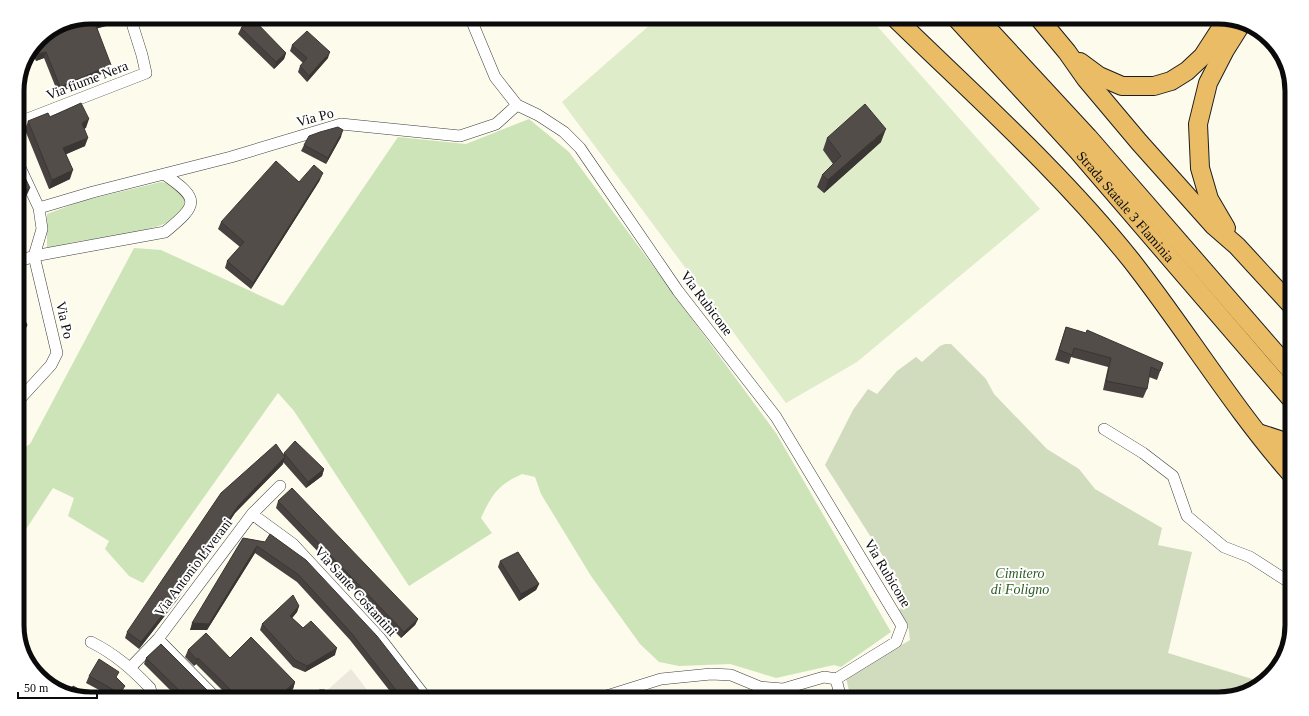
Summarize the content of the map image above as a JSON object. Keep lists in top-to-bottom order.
{
  "streets": {
    "highway": ["Strada Statale 3 Flaminia"],
    "street": [
      "Via fiume Nera",
      "Via Po",
      "Via Rubicone",
      "Via Antonio Liverani",
      "Via Sante Costantini"
    ]
  },
  "crossings": [
    ["Via Po", "Via Rubicone"],
    ["Via Antonio Liverani", "Via Sante Costantini"]
  ],
  "parks": ["Cimitero di Foligno"],
  "scale_bar": "50 m"
}
